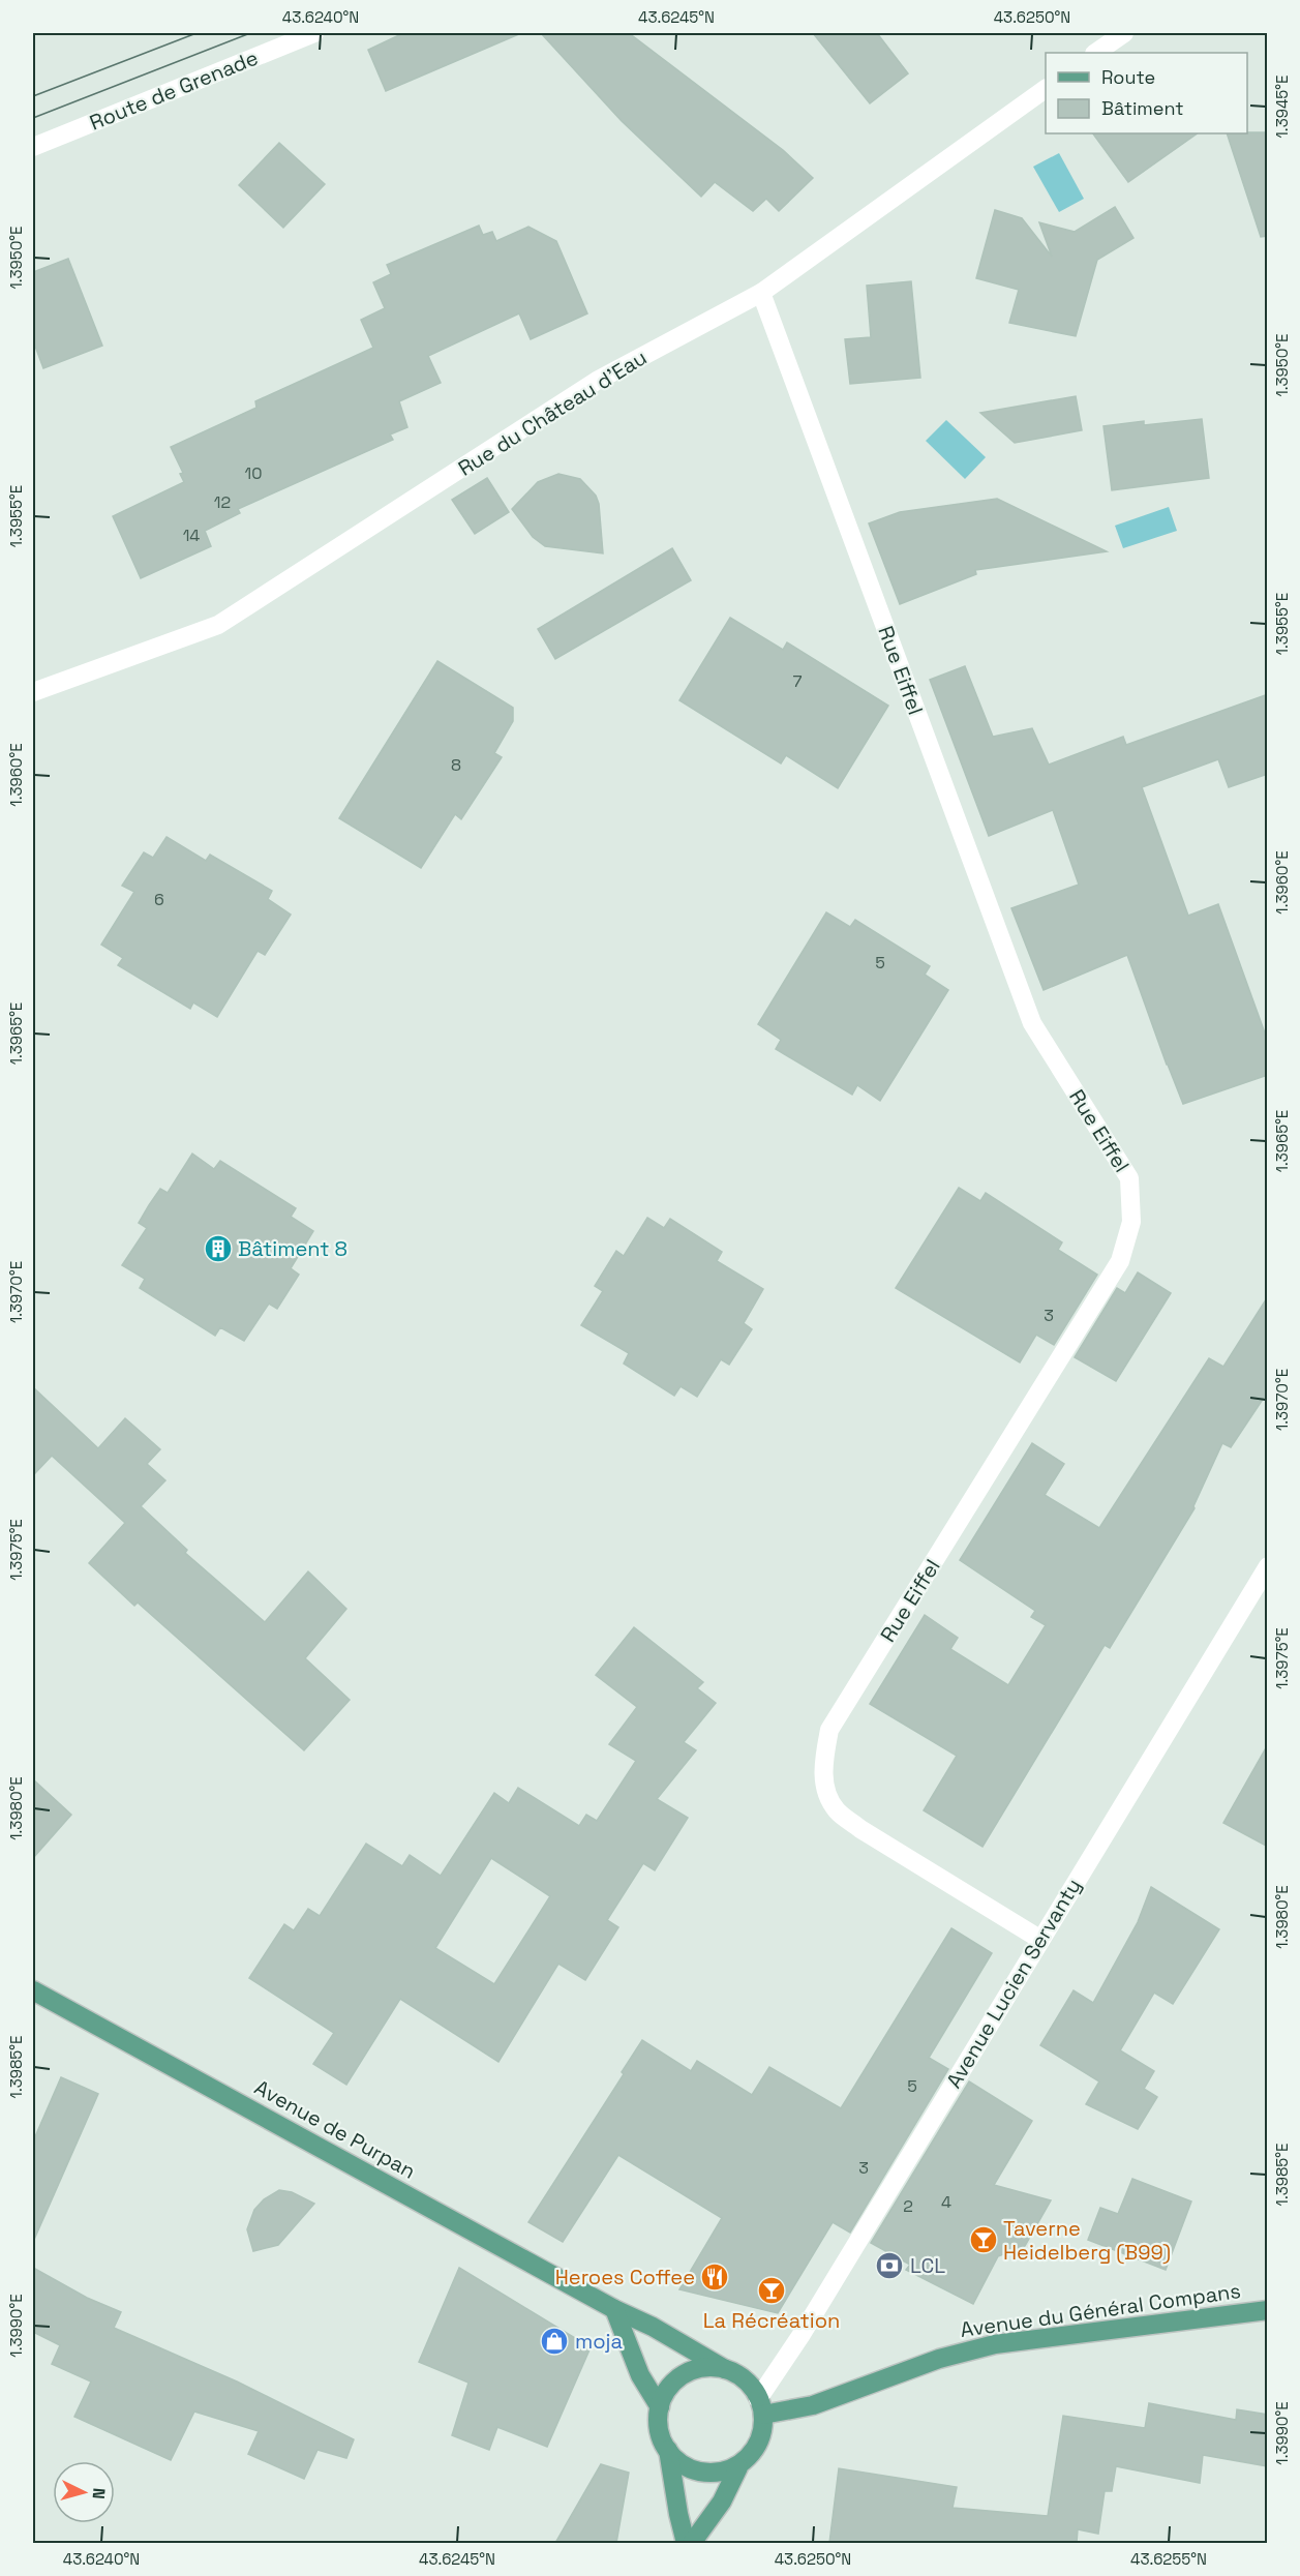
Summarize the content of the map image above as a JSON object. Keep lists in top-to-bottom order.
{
  "streets": {
    "main road": ["Avenue de Purpan", "Avenue du Général Compans"],
    "street": [
      "Route de Grenade",
      "Rue du Château d'Eau",
      "Rue Eiffel",
      "Avenue Lucien Servanty"
    ]
  },
  "crossings": [
    ["Rue du Château d'Eau", "Rue Eiffel"],
    ["Rue Eiffel", "Avenue Lucien Servanty"],
    ["Avenue Lucien Servanty", "Avenue de Purpan"],
    ["Avenue Lucien Servanty", "Avenue du Général Compans"],
    ["Avenue de Purpan", "Avenue du Général Compans"]
  ],
  "places": {
    "building": ["Bâtiment 8"],
    "bar": ["Taverne Heidelberg (B99)", "La Récréation"],
    "bank": ["LCL"],
    "restaurant": ["Heroes Coffee"],
    "shop": ["moja"]
  },
  "house_numbers": [
    "10",
    "12",
    "14",
    "7",
    "8",
    "6",
    "5",
    "3",
    "5",
    "3",
    "4",
    "2"
  ],
  "legend": ["Route", "Bâtiment"],
  "north": "right",
  "coordinates": [
    "43.6240°N",
    "43.6245°N",
    "43.6250°N",
    "1.3945°E",
    "1.3950°E",
    "1.3955°E",
    "1.3960°E",
    "1.3965°E",
    "1.3970°E",
    "1.3975°E",
    "1.3980°E",
    "1.3985°E",
    "1.3990°E",
    "43.6255°N"
  ]
}
